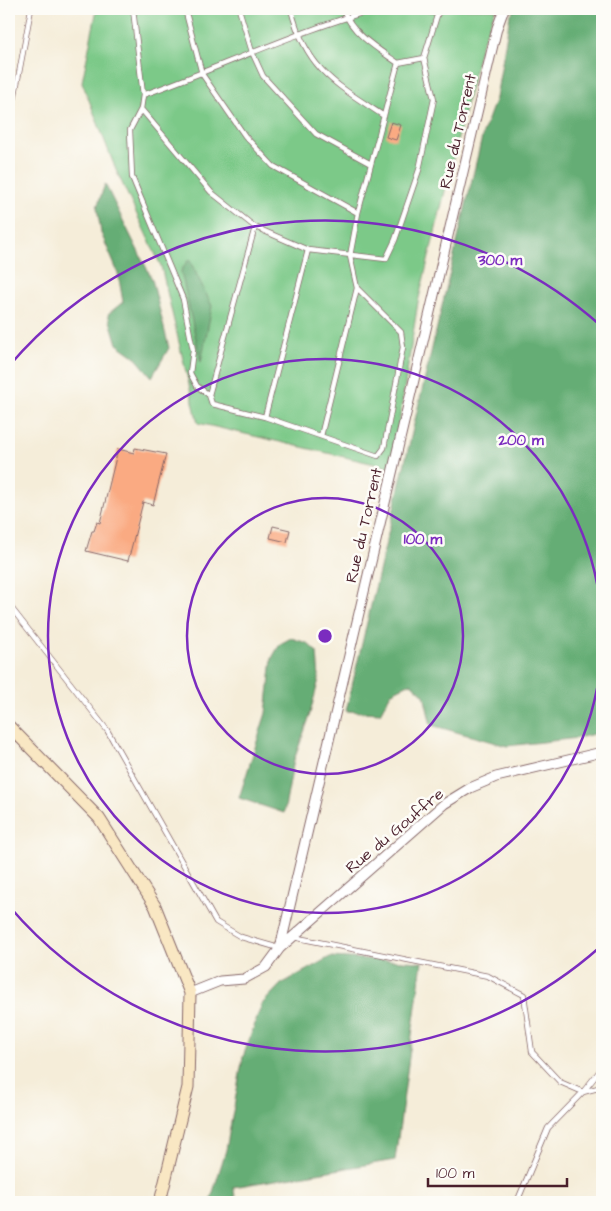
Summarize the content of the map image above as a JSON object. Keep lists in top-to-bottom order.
{
  "streets": {
    "street": ["Rue du Torrent", "Rue du Gouffre"]
  },
  "crossings": [
    ["Rue du Torrent", "Rue du Gouffre"]
  ],
  "scale_bar": "100 m",
  "rings": ["300 m", "200 m", "100 m"]
}
